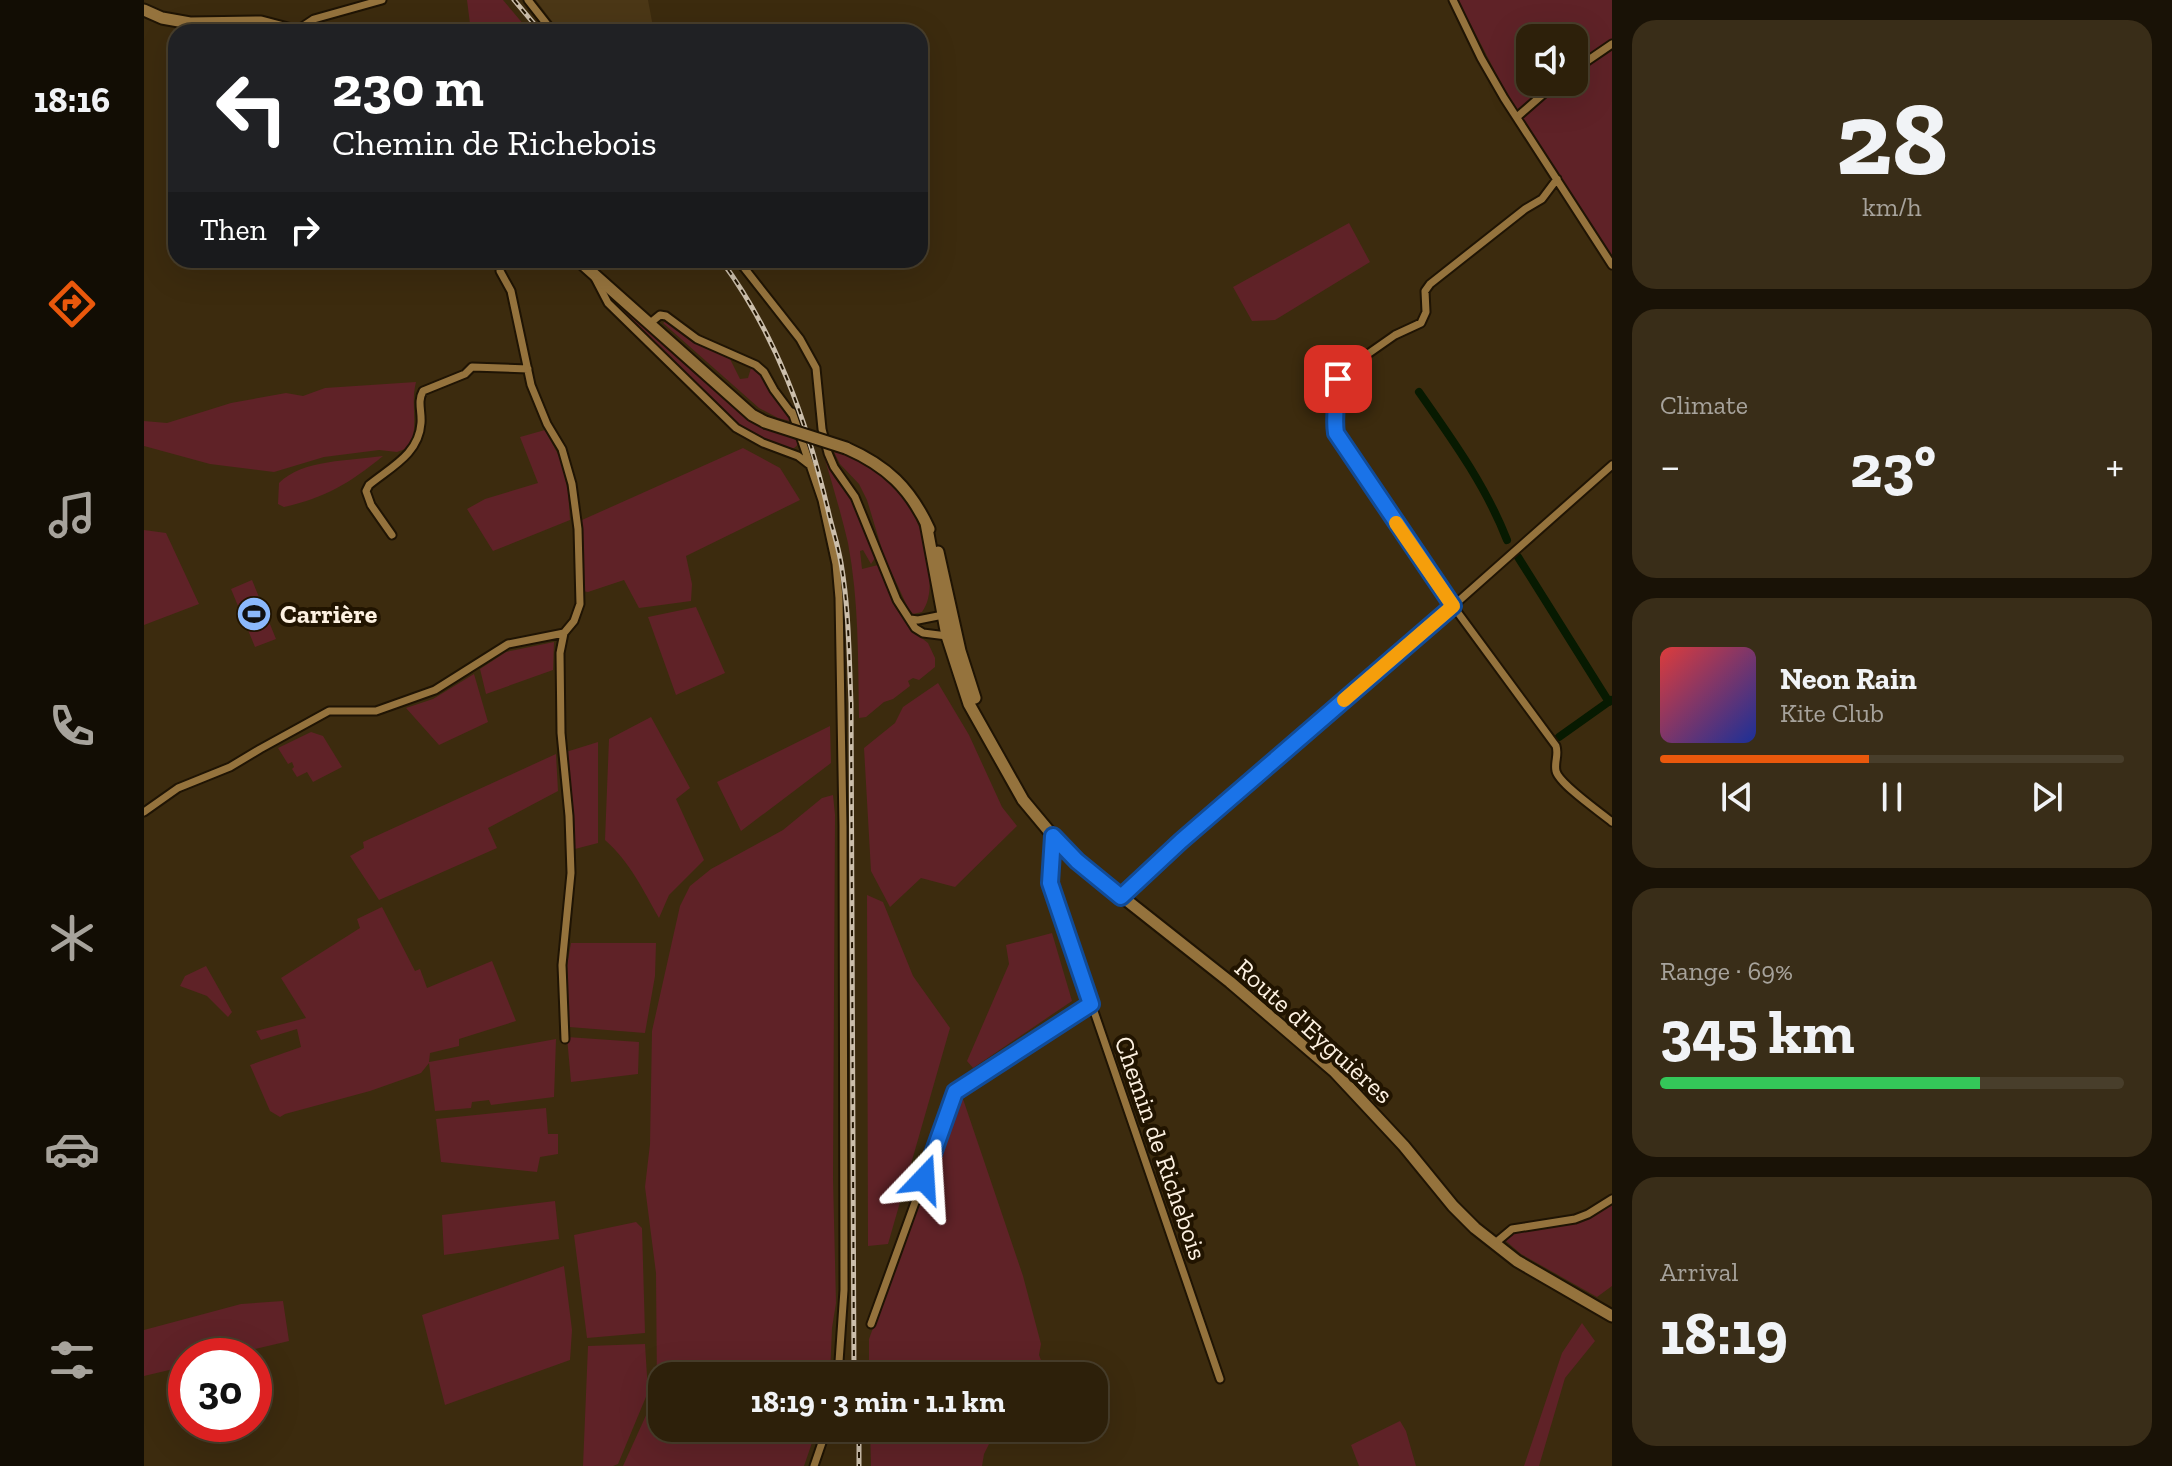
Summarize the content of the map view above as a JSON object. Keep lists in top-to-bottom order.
{
  "streets": {
    "main road": ["Route d'Eyguières"],
    "street": ["Chemin de Richebois"]
  },
  "crossings": [
    ["Route d'Eyguières", "Chemin de Richebois"]
  ],
  "places": {
    "sports": ["Carrière"]
  },
  "page": {
    "tabs": "18:16",
    "tile": [
      ["28", "km/h"],
      "Climate",
      ["Range · 69%", "345 km"],
      ["Arrival", "18:19"]
    ],
    "turn": ["230 m", "Chemin de Richebois"],
    "then": "Then",
    "heat": ["−", "23°", "+"],
    "song": ["Neon Rain", "Kite Club"],
    "limit": "30",
    "trip": "18:19 · 3 min · 1.1 km"
  }
}
